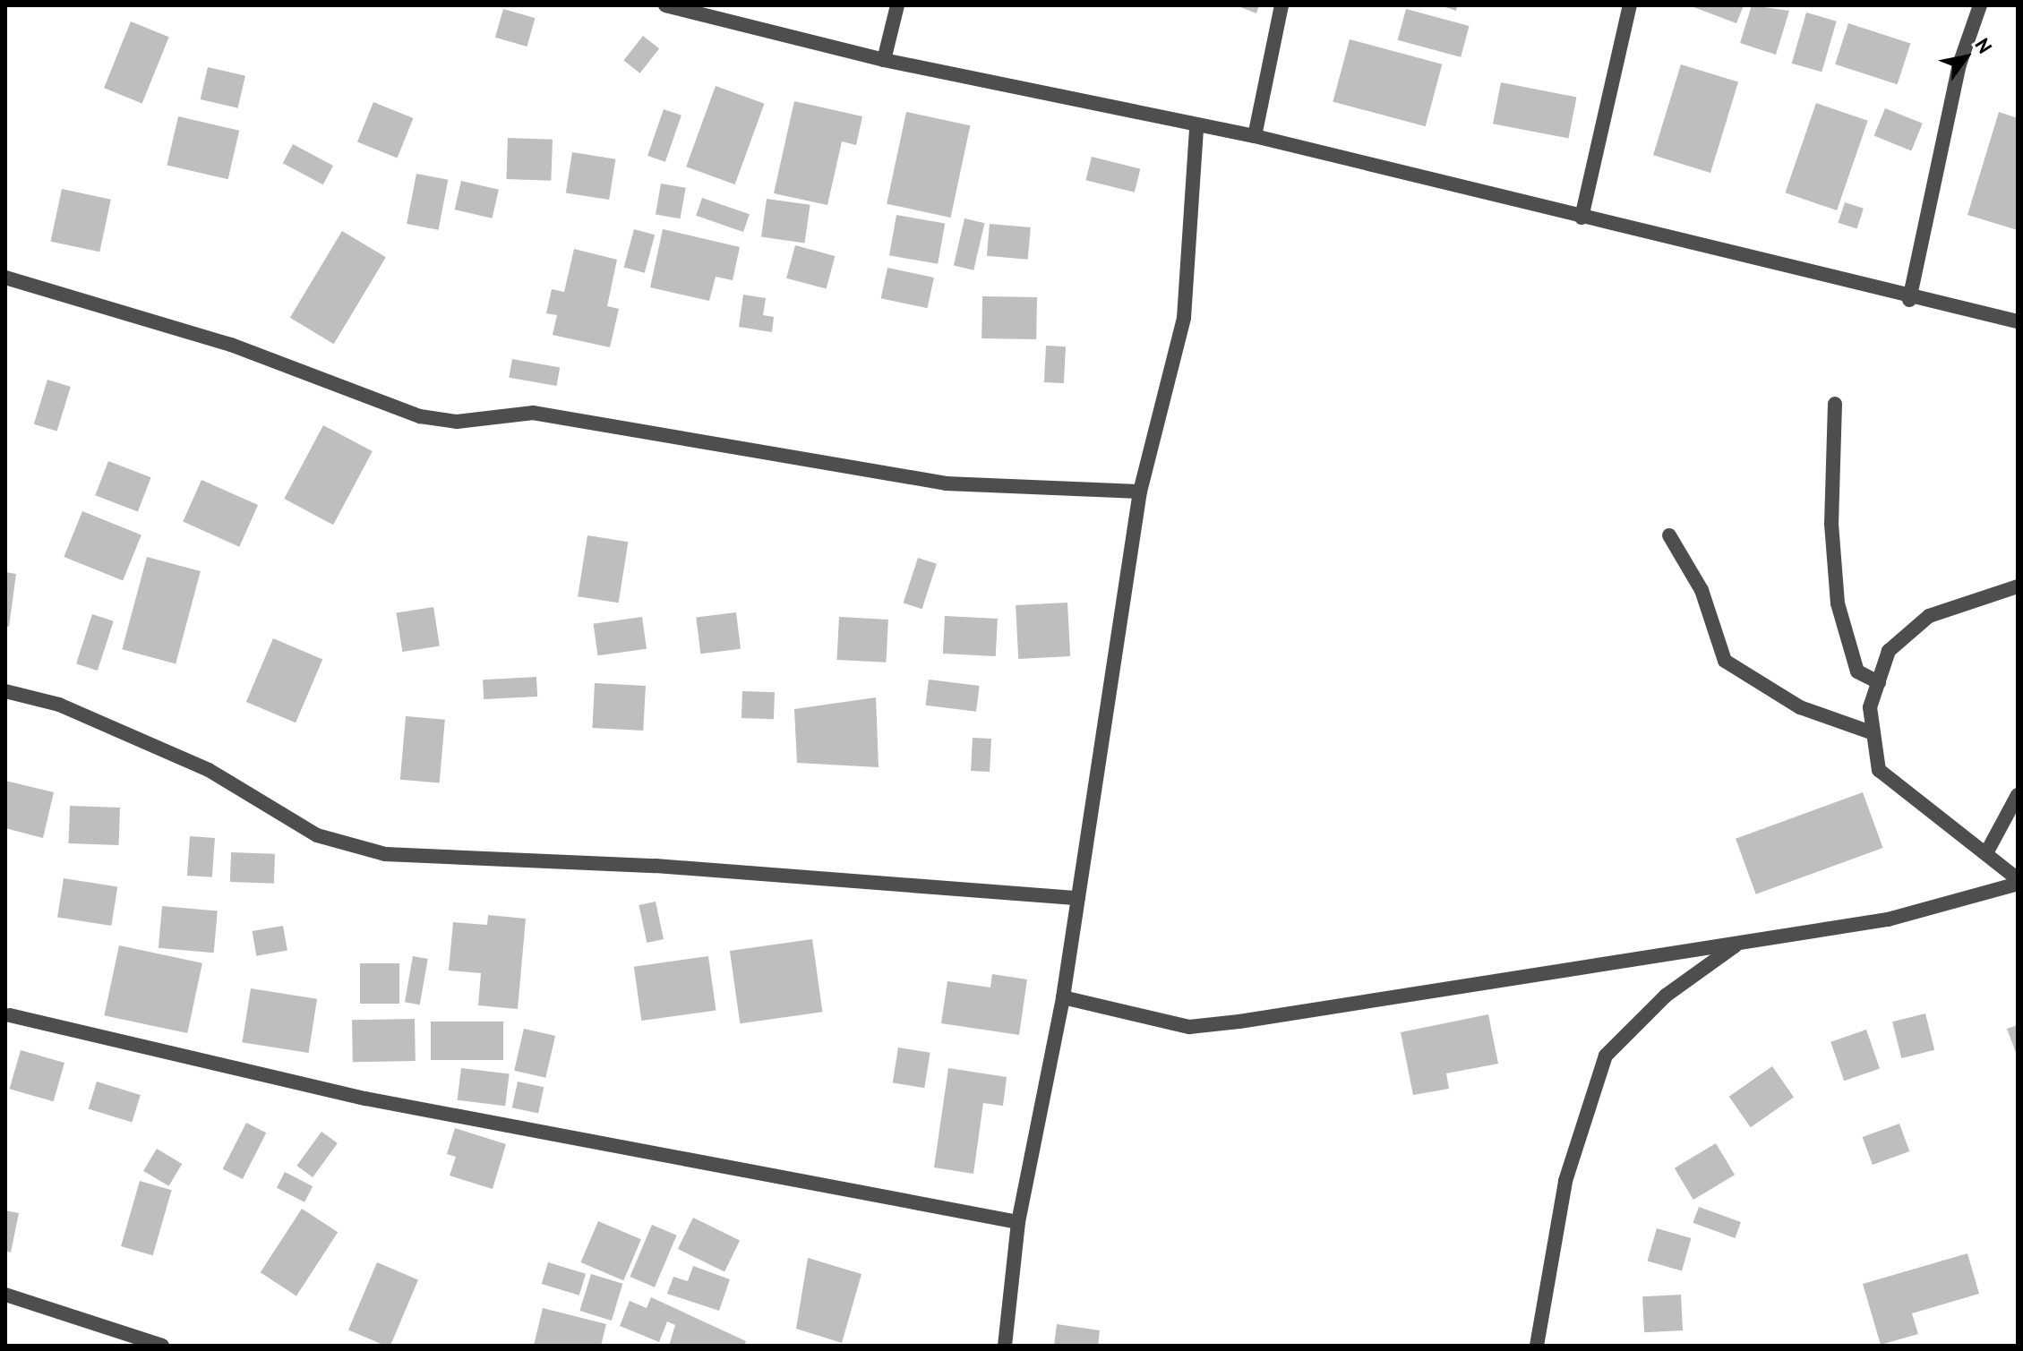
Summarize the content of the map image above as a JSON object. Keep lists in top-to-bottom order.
{
  "north": "top right"
}
